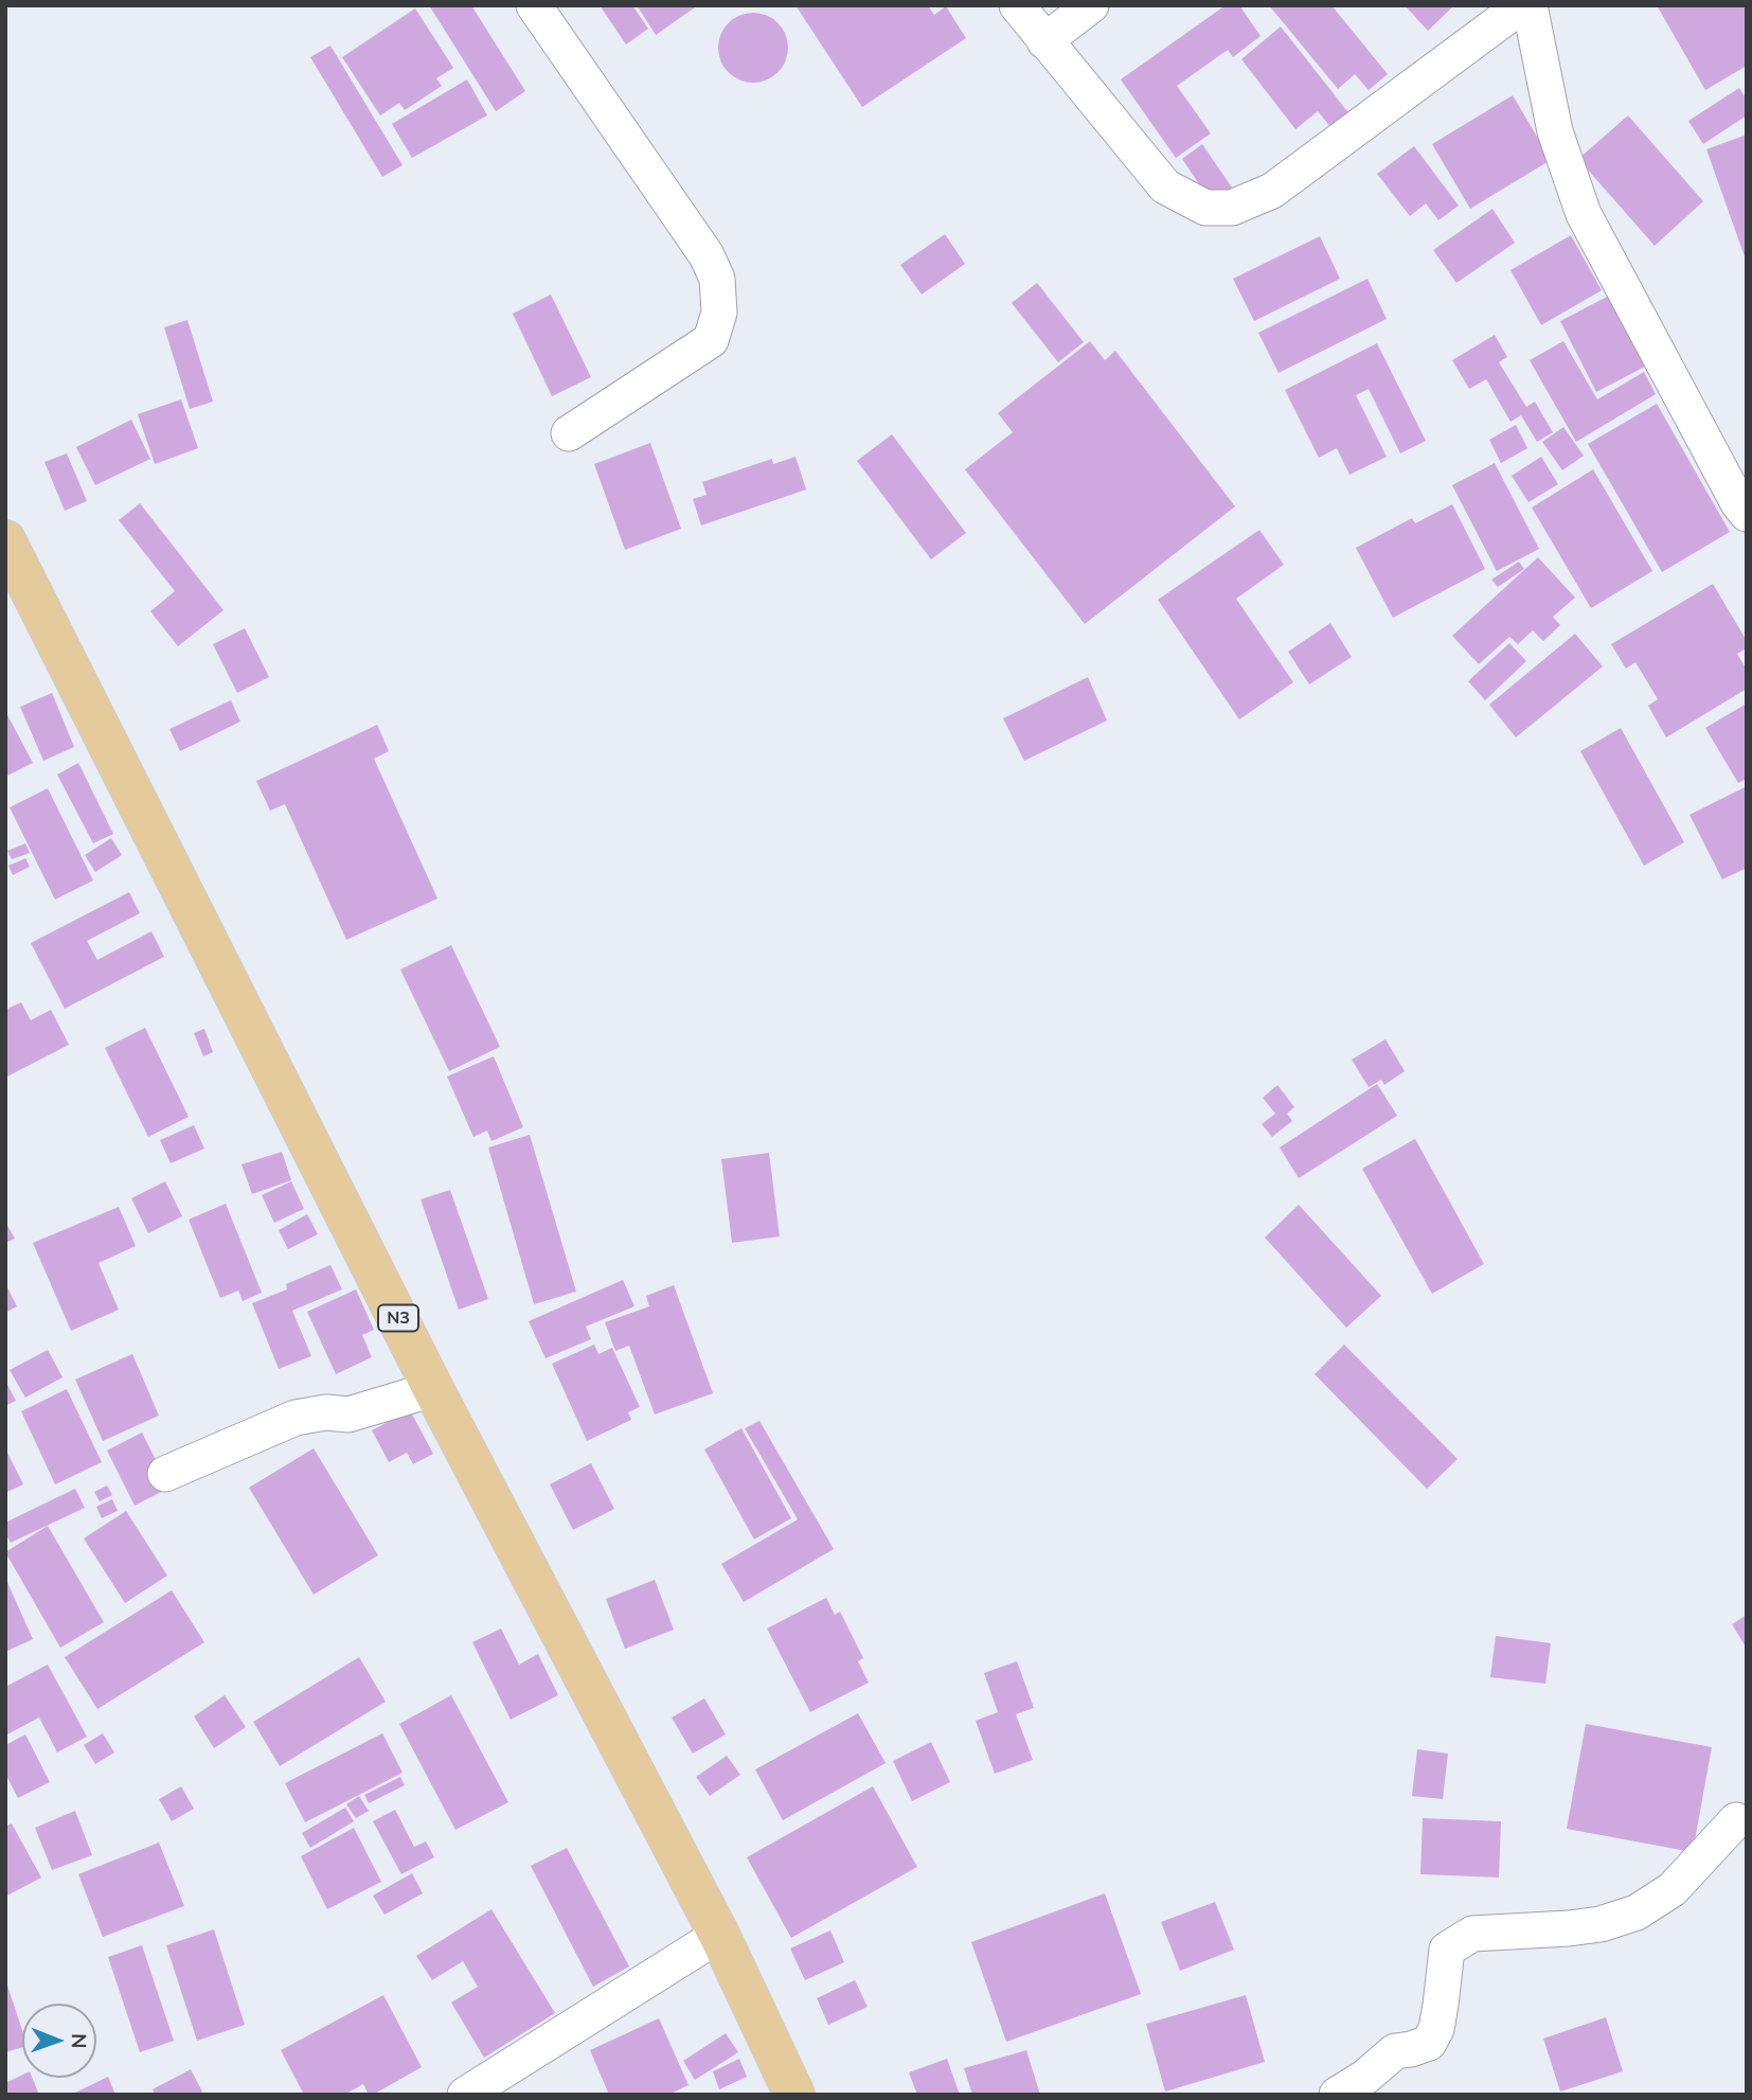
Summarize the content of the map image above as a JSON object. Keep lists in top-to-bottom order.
{
  "streets": {
    "main road": ["N3"]
  },
  "north": "right"
}
